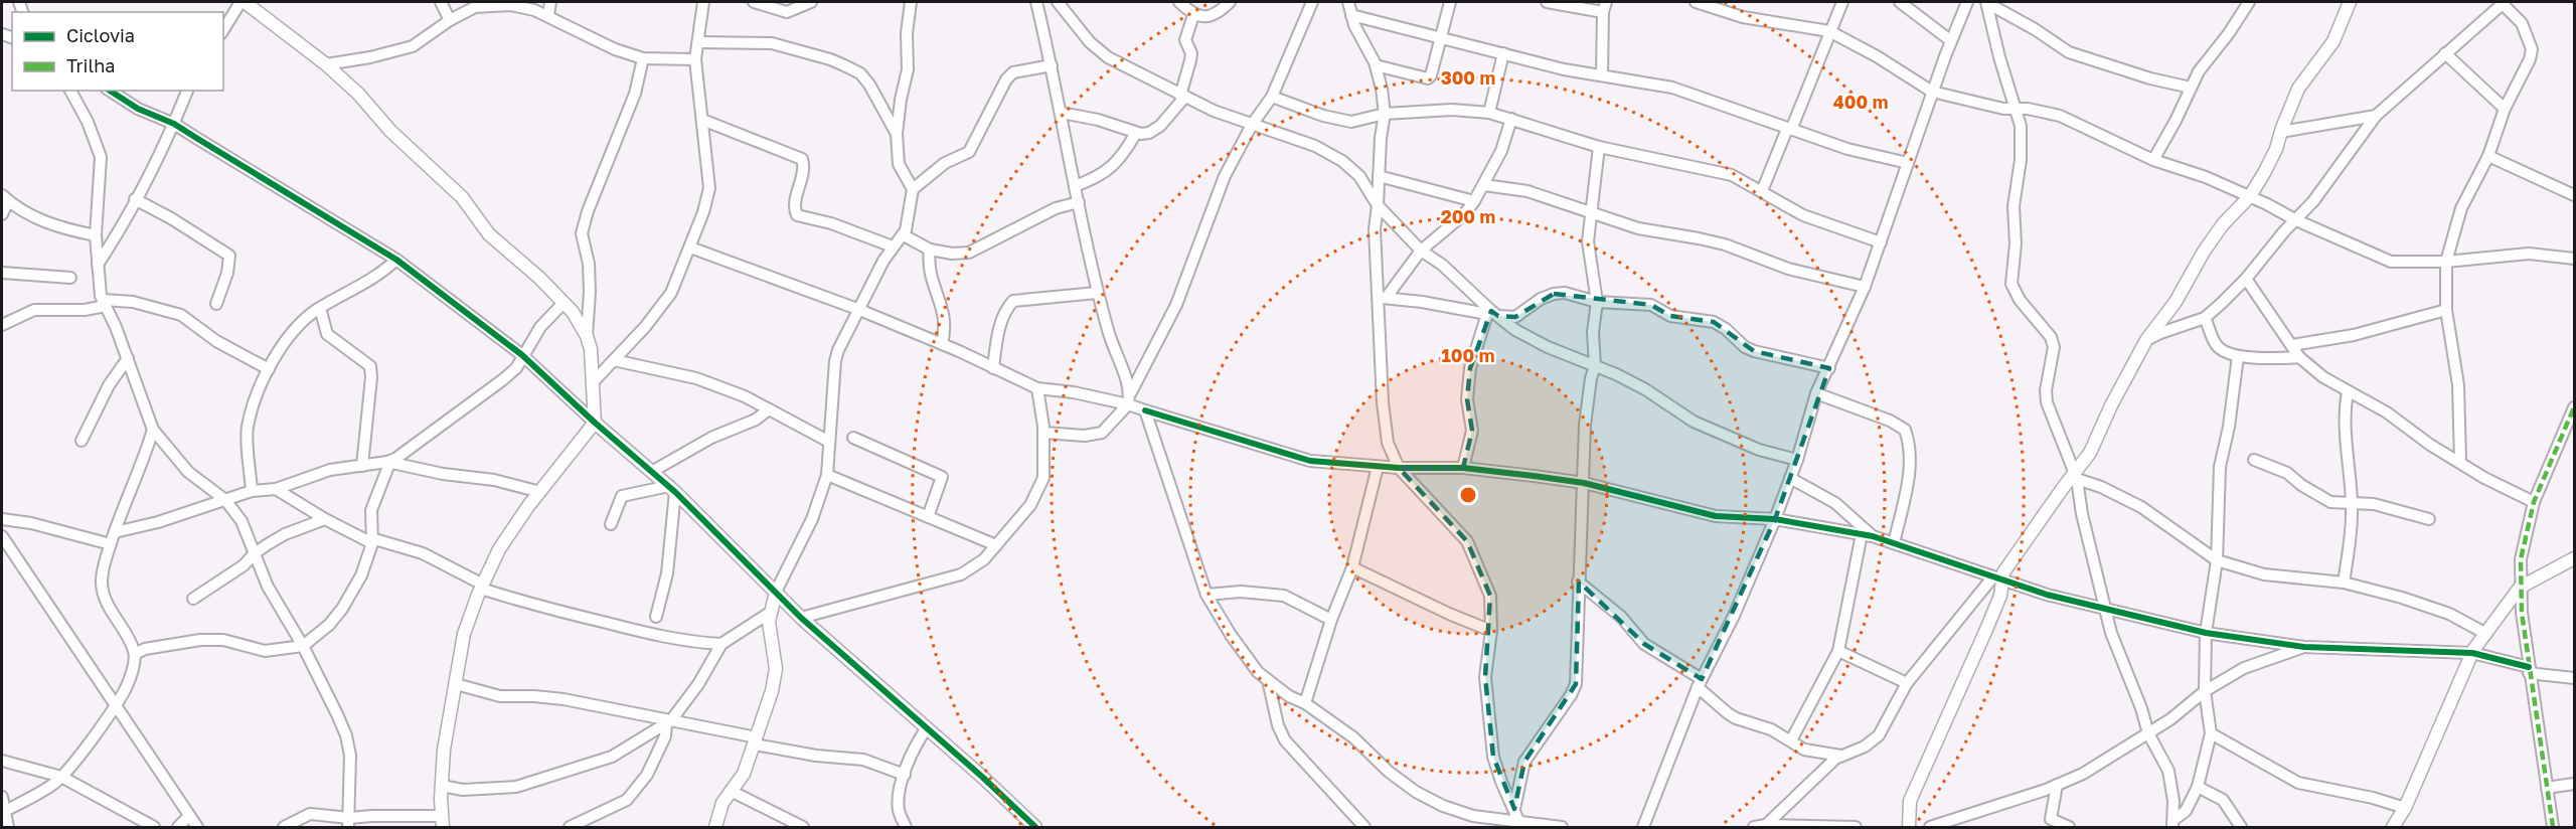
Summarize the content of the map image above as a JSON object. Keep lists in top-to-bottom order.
{
  "legend": ["Ciclovia", "Trilha"],
  "rings": [
    "300 m",
    "400 m",
    "200 m",
    "100 m"
  ]
}
